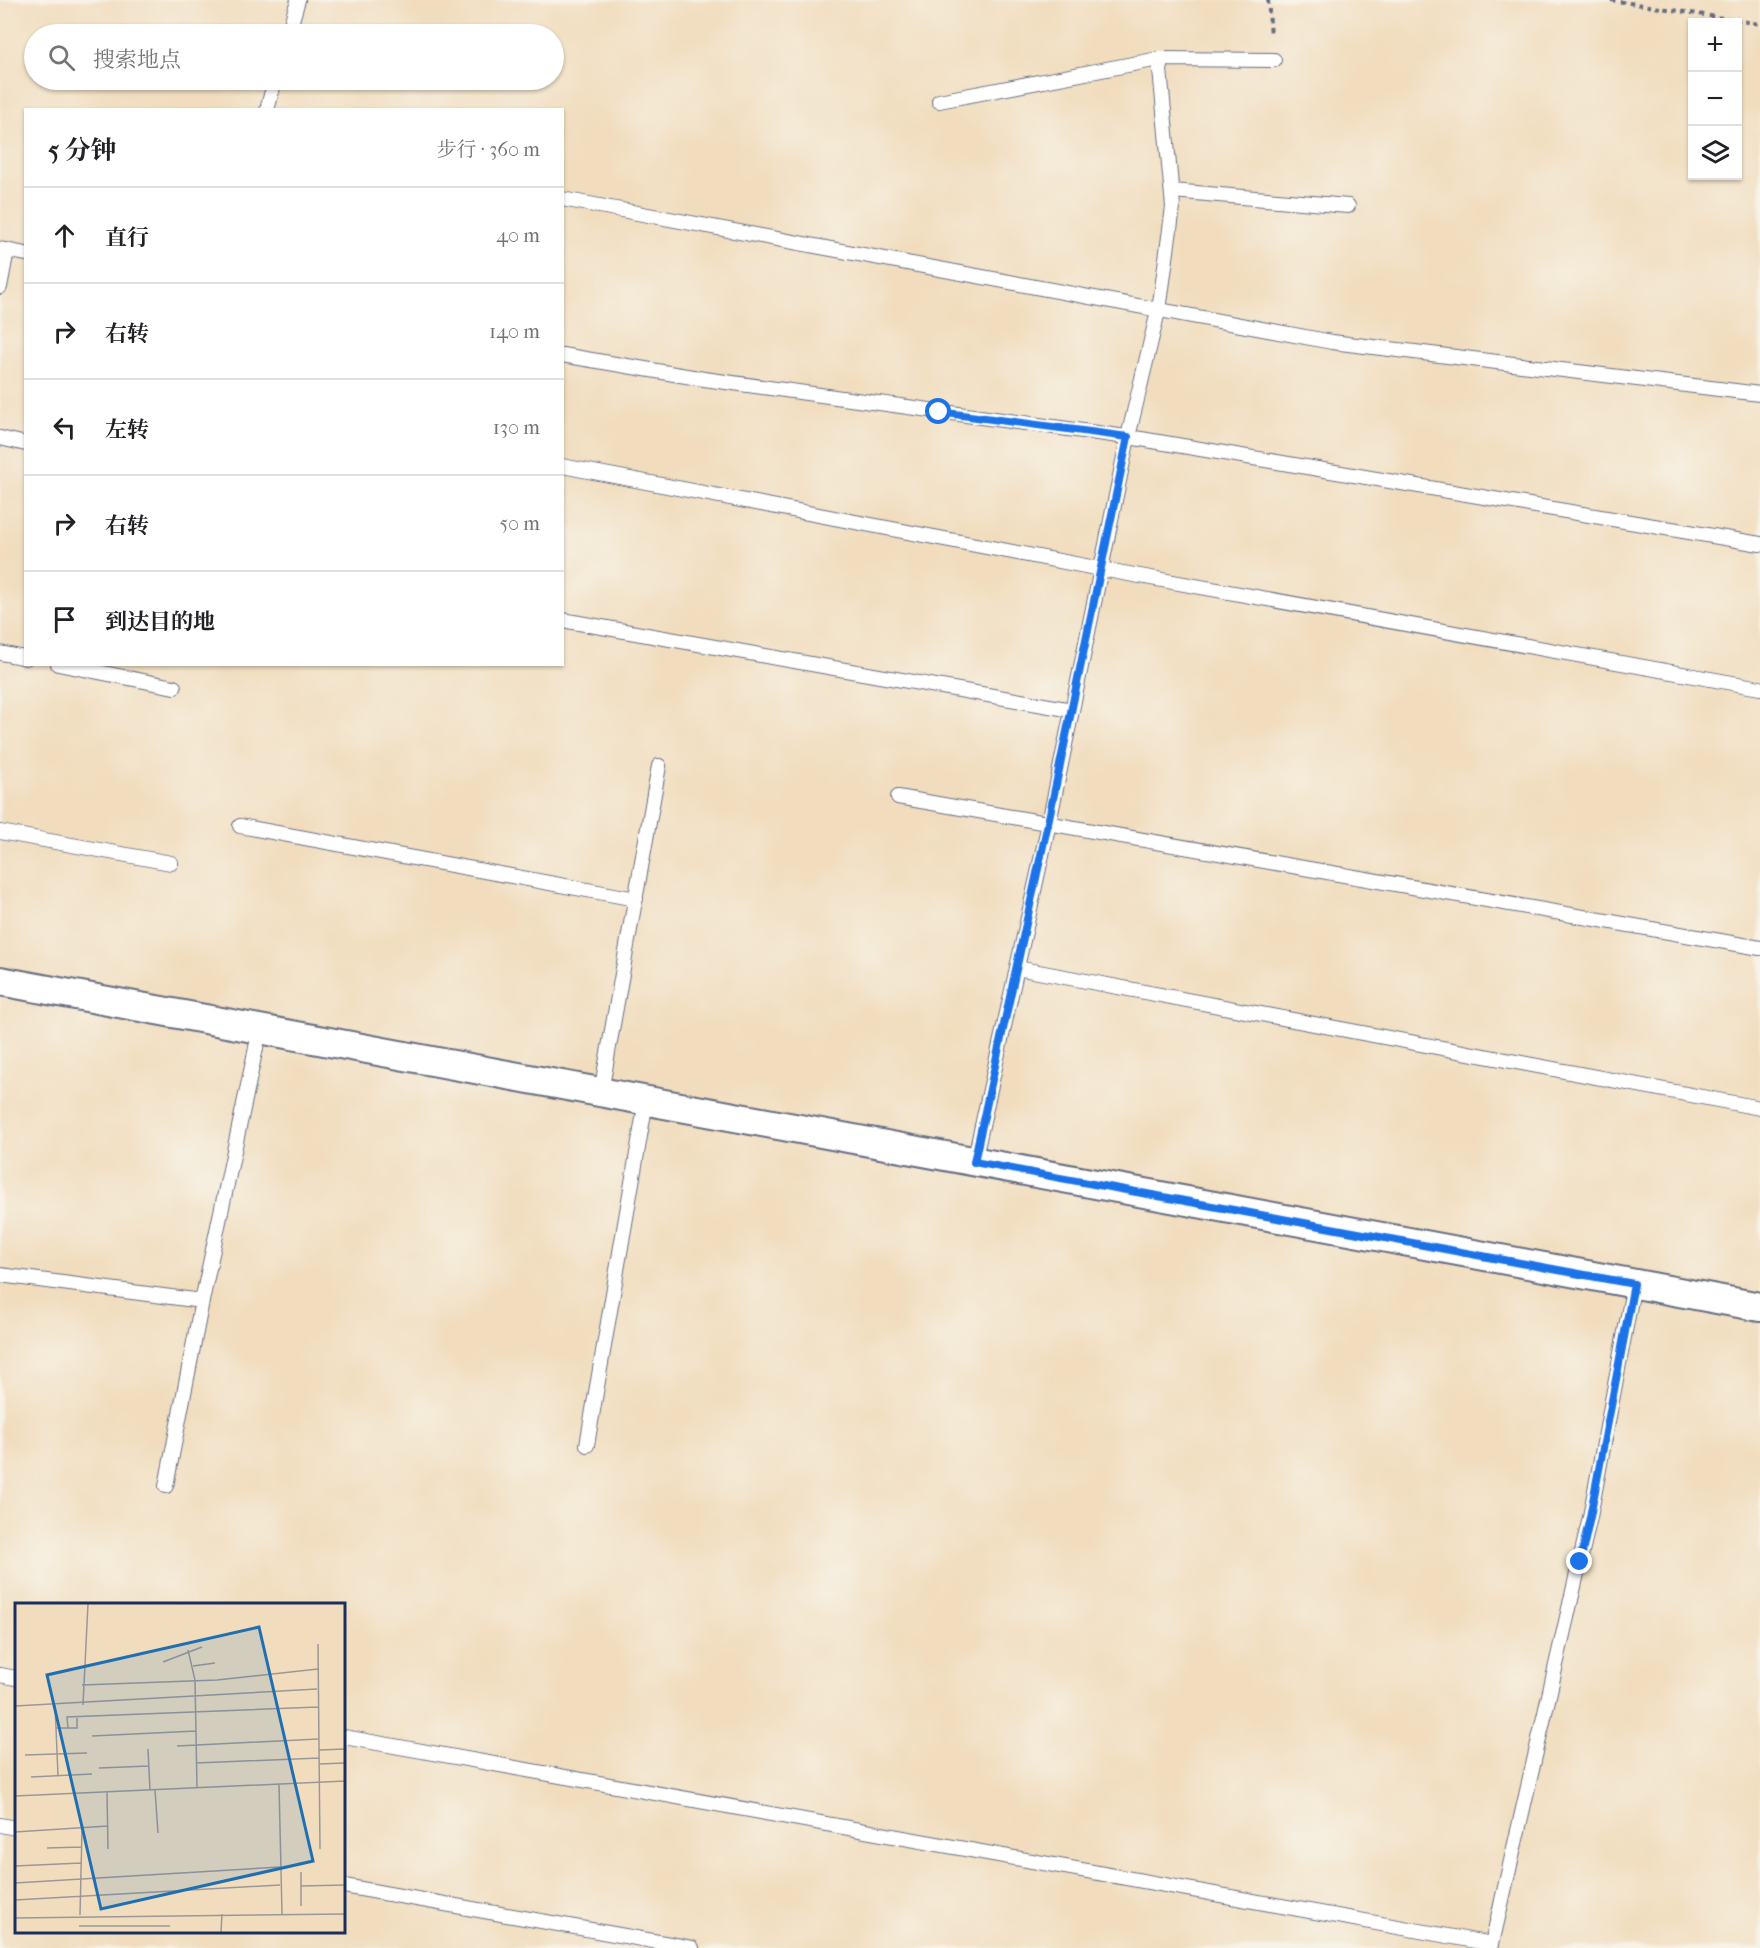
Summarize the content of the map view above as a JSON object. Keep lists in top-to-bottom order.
{
  "page": {
    "map_buttons": ["+", "−"],
    "search": "搜索地点",
    "heading": ["5 分钟", "步行 · 360 m"],
    "list": [
      ["直行", "40 m"],
      ["右转", "140 m"],
      ["左转", "130 m"],
      ["右转", "50 m"],
      "到达目的地"
    ]
  }
}
